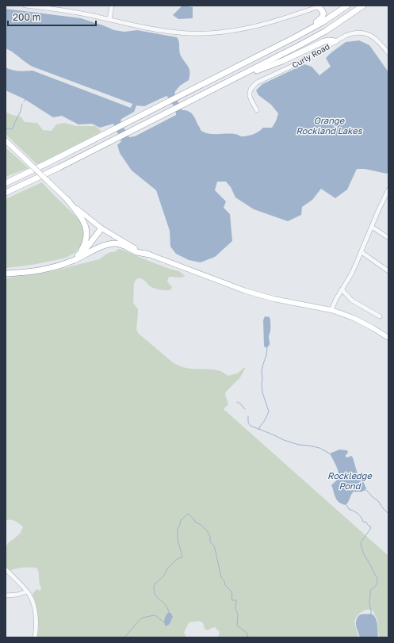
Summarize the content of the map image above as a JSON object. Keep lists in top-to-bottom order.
{
  "streets": {
    "street": ["Curly Road"]
  },
  "water": ["Orange Rockland Lakes", "Rockledge Pond"],
  "scale_bar": "200 m"
}
